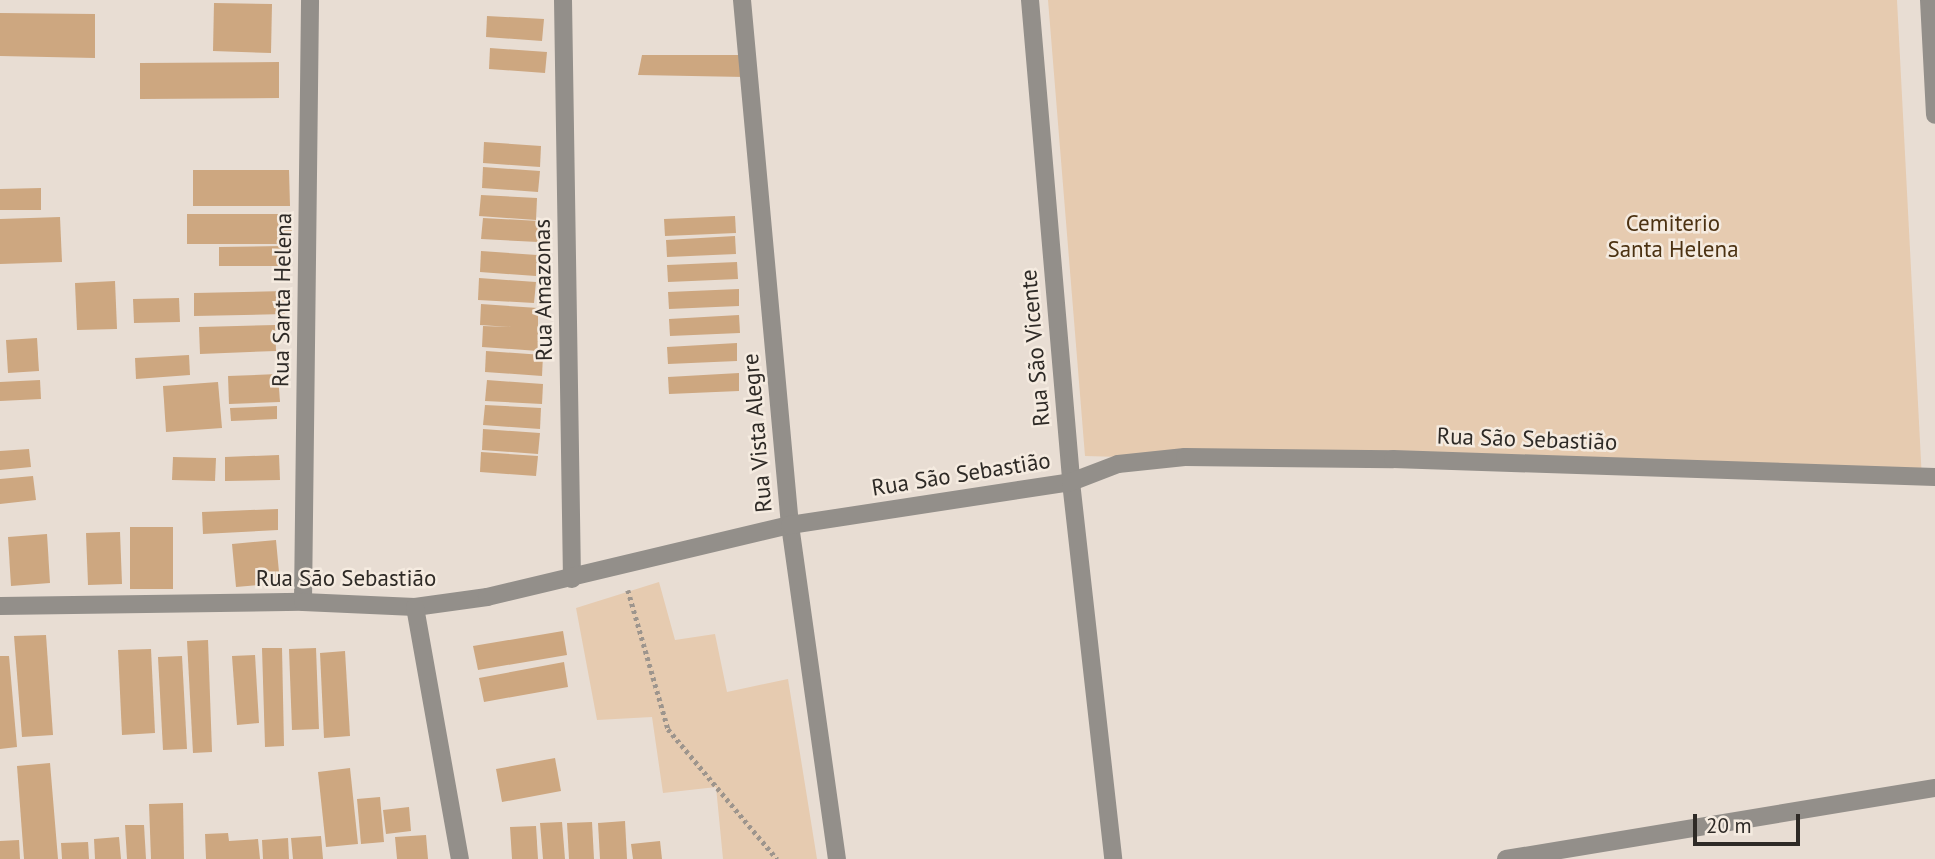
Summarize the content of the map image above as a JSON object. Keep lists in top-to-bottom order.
{
  "streets": {
    "street": [
      "Rua Amazonas",
      "Rua Santa Helena",
      "Rua São Vicente",
      "Rua Vista Alegre",
      "Rua São Sebastião"
    ]
  },
  "crossings": [
    ["Rua Amazonas", "Rua São Sebastião"],
    ["Rua Santa Helena", "Rua São Sebastião"],
    ["Rua São Vicente", "Rua São Sebastião"],
    ["Rua Vista Alegre", "Rua São Sebastião"]
  ],
  "parks": ["Cemiterio Santa Helena"],
  "scale_bar": "20 m"
}
